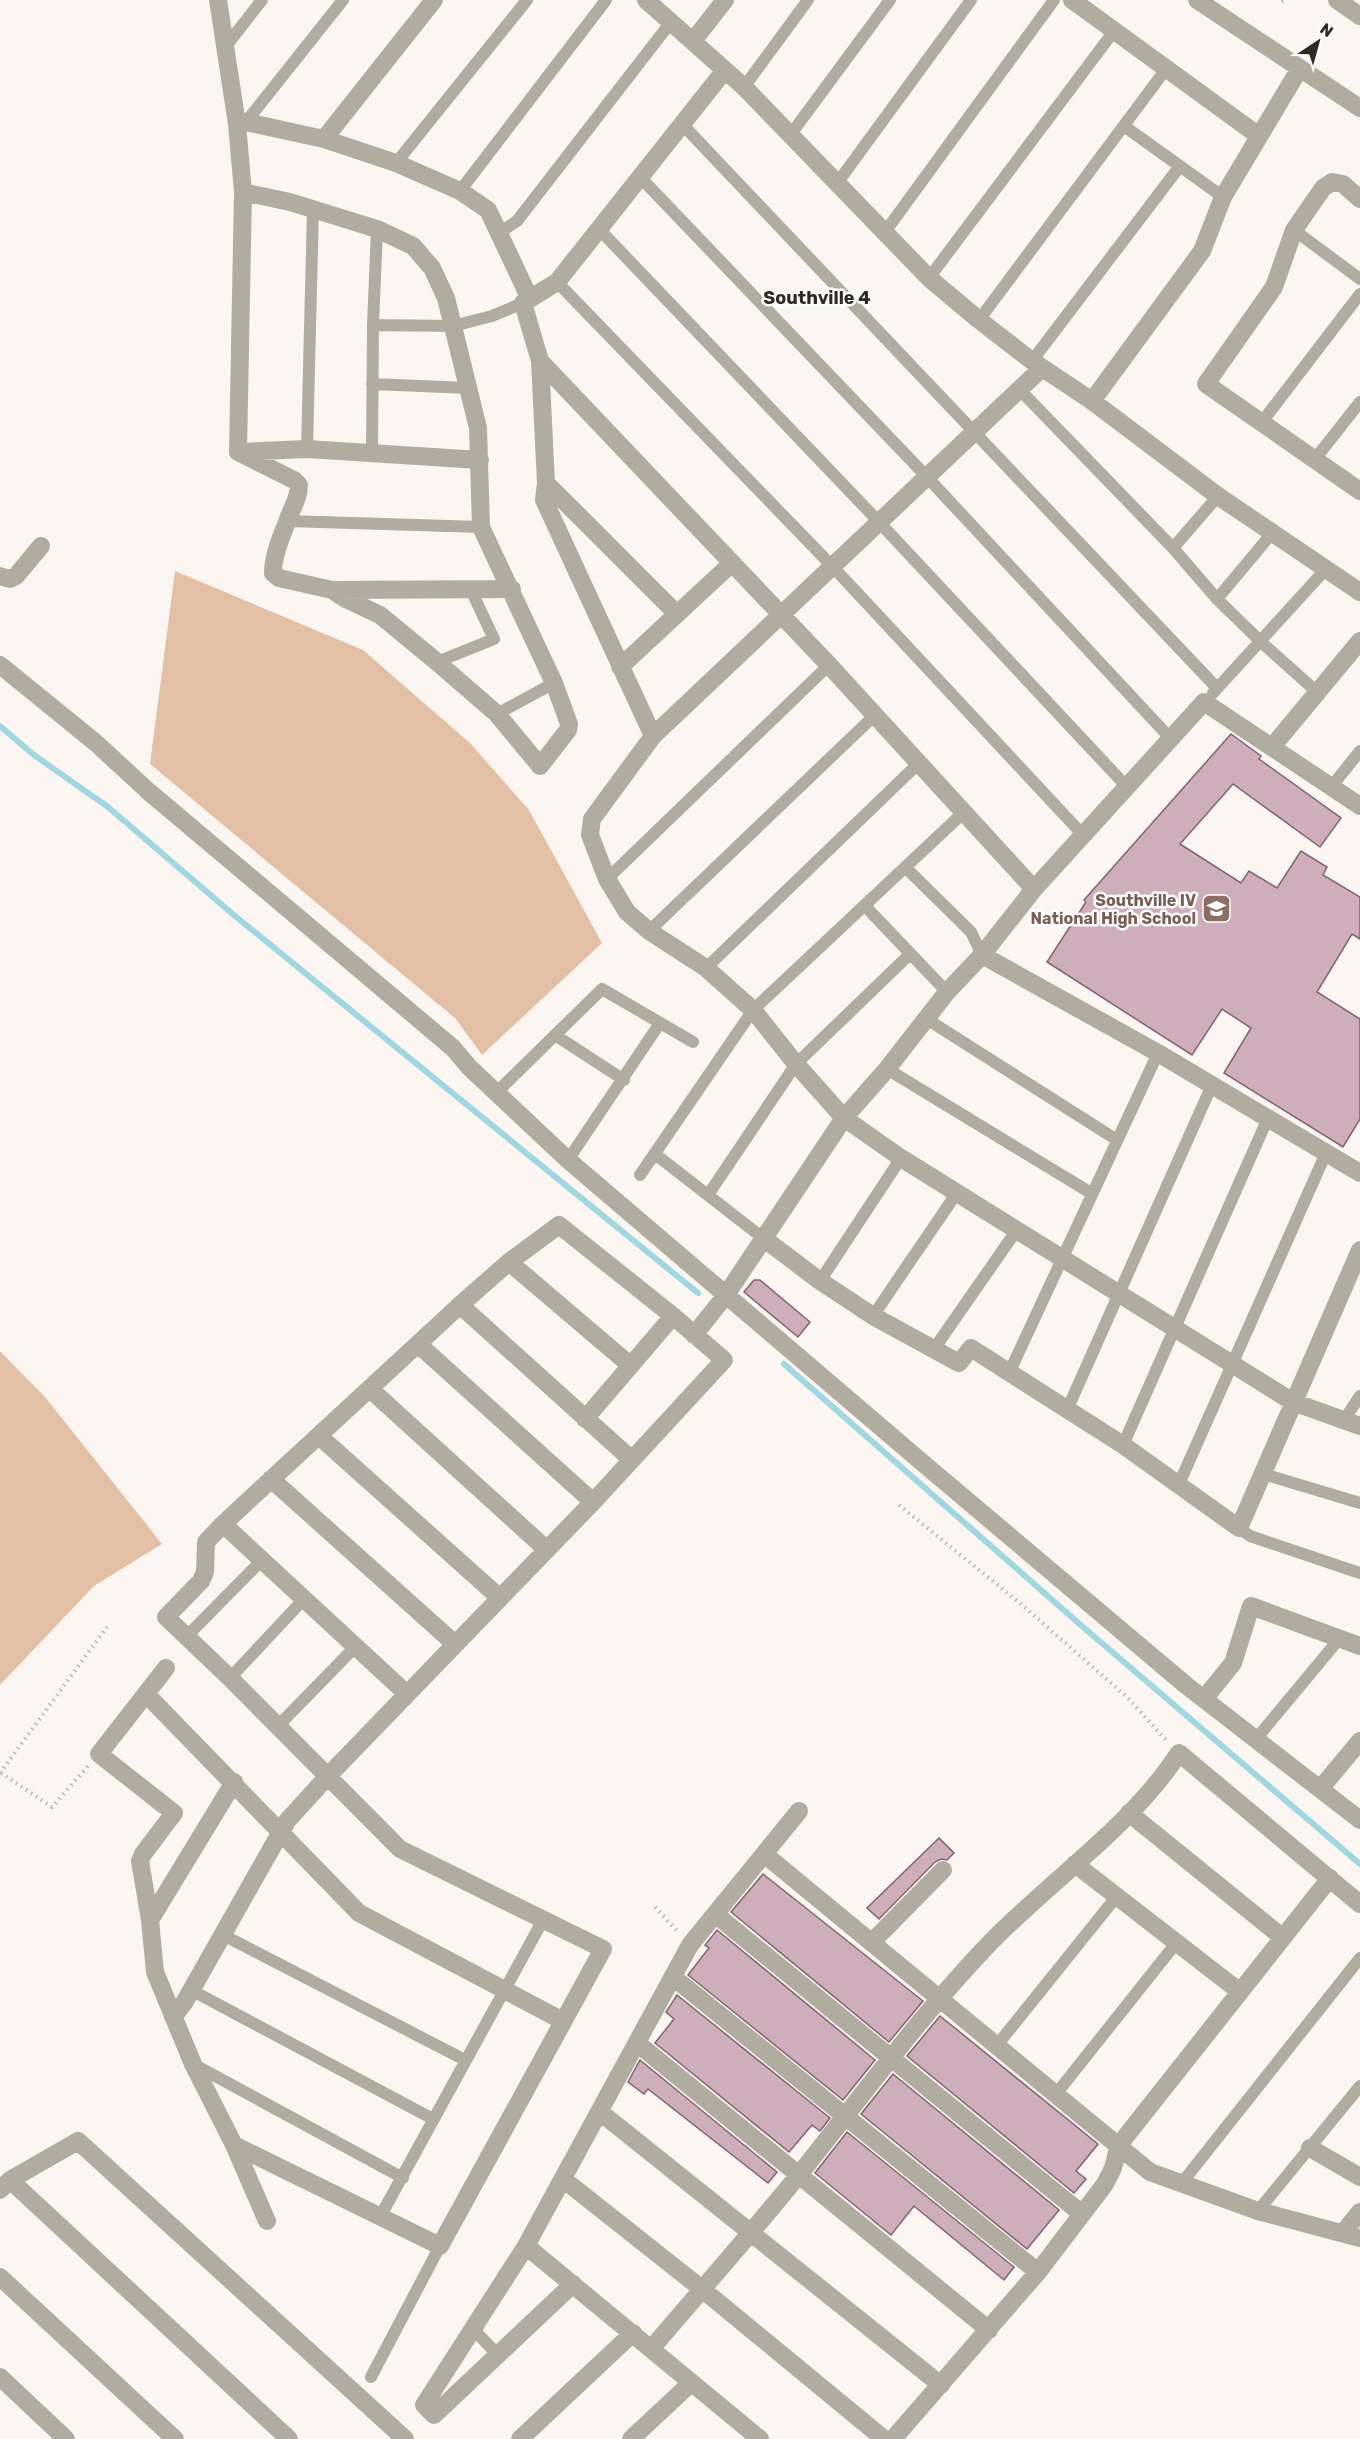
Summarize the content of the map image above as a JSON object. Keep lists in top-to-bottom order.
{
  "districts": ["Southville 4"],
  "places": {
    "school or university": ["Southville IV National High School"]
  },
  "north": "top right"
}
